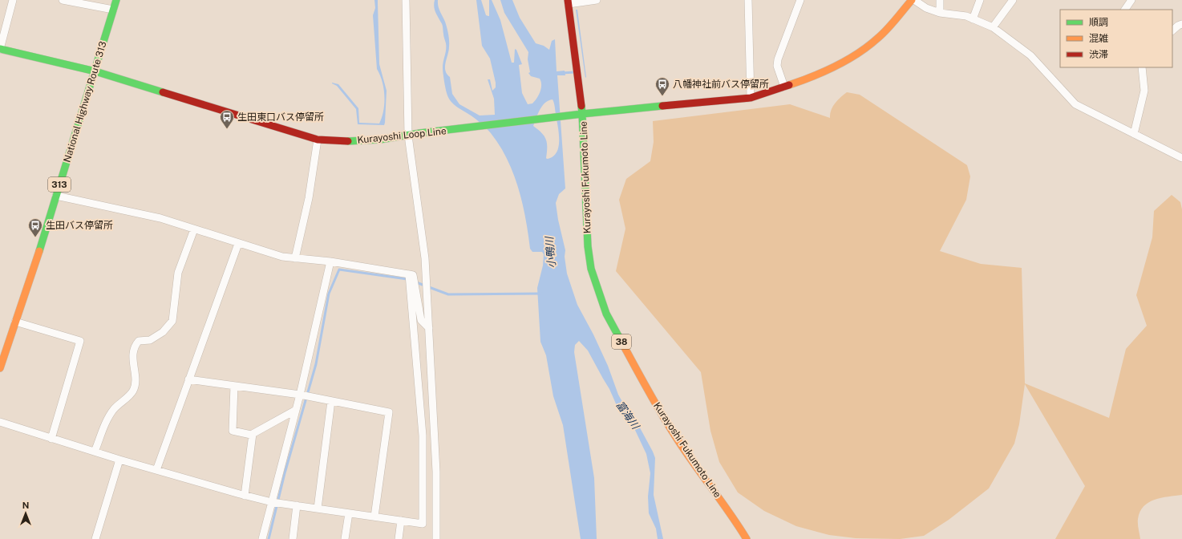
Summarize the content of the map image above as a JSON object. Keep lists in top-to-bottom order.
{
  "streets": {
    "main road": [
      "National Highway Route 313",
      "Kurayoshi Loop Line",
      "Kurayoshi Fukumoto Line",
      "313",
      "38"
    ]
  },
  "crossings": [
    ["National Highway Route 313", "Kurayoshi Loop Line"],
    ["Kurayoshi Loop Line", "Kurayoshi Fukumoto Line"]
  ],
  "water": ["小鴨川", "富海川"],
  "places": {
    "bus stop": ["八幡神社前バス停留所", "生田東口バス停留所", "生田バス停留所"]
  },
  "legend": ["順調", "混雑", "渋滞"],
  "north": "top"
}
